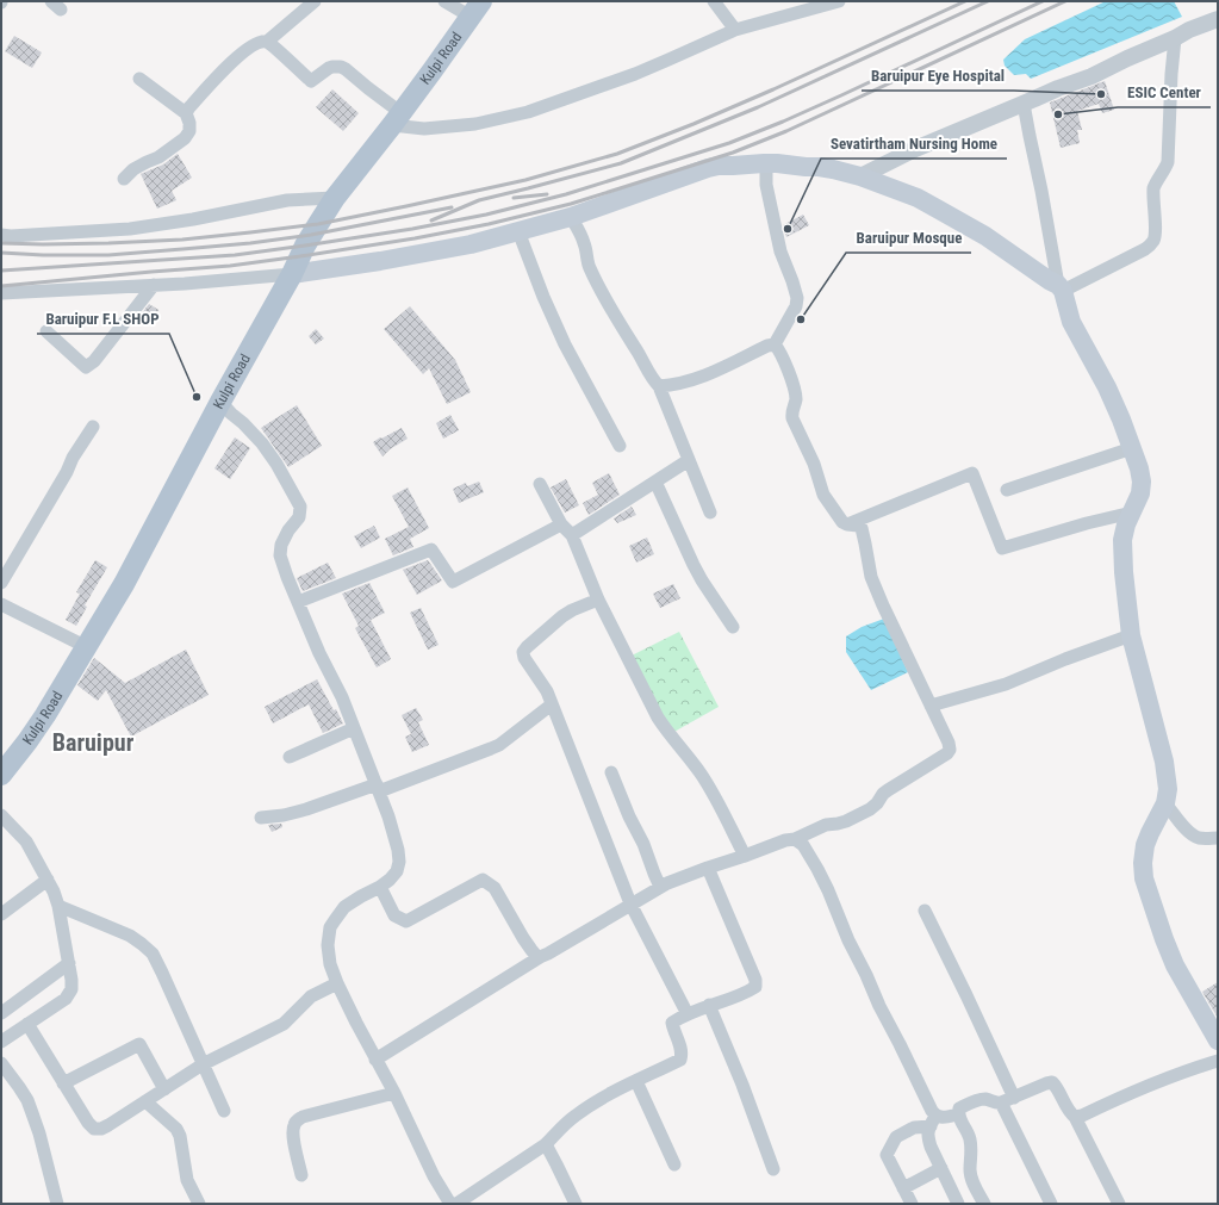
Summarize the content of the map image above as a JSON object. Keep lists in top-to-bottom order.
{
  "streets": {
    "main road": ["Kulpi Road"]
  },
  "districts": ["Baruipur"],
  "places": [
    "Baruipur Eye Hospital",
    "ESIC Center",
    "Sevatirtham Nursing Home",
    "Baruipur Mosque",
    "Baruipur F.L SHOP"
  ]
}
